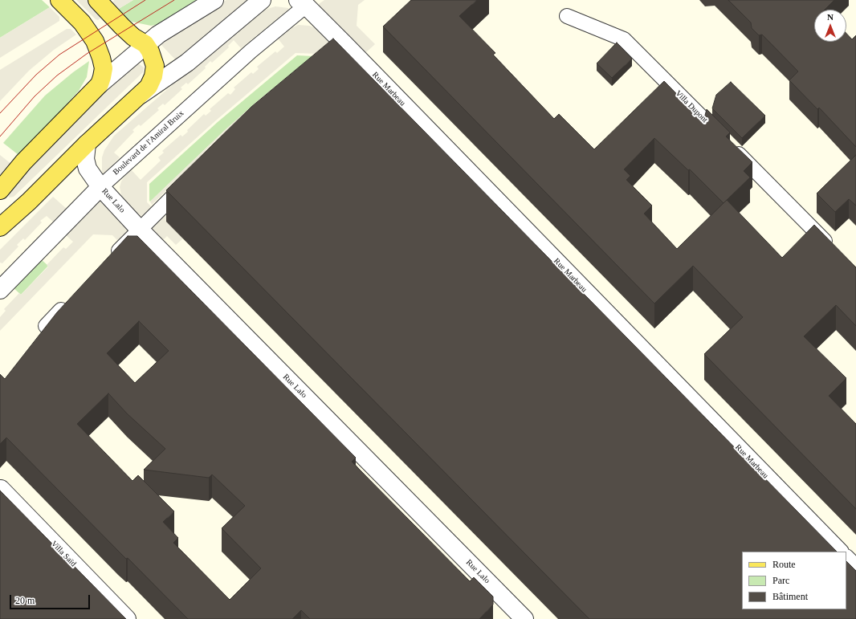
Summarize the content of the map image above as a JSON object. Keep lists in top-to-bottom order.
{
  "streets": {
    "street": [
      "Rue Marbeau",
      "Boulevard de l'Amiral Bruix",
      "Rue Lalo",
      "Villa Saïd"
    ],
    "lane": ["Villa Dupont"]
  },
  "crossings": [
    ["Rue Marbeau", "Boulevard de l'Amiral Bruix"],
    ["Boulevard de l'Amiral Bruix", "Rue Lalo"]
  ],
  "legend": ["Route", "Parc", "Bâtiment"],
  "scale_bar": "20 m",
  "north": "top"
}
